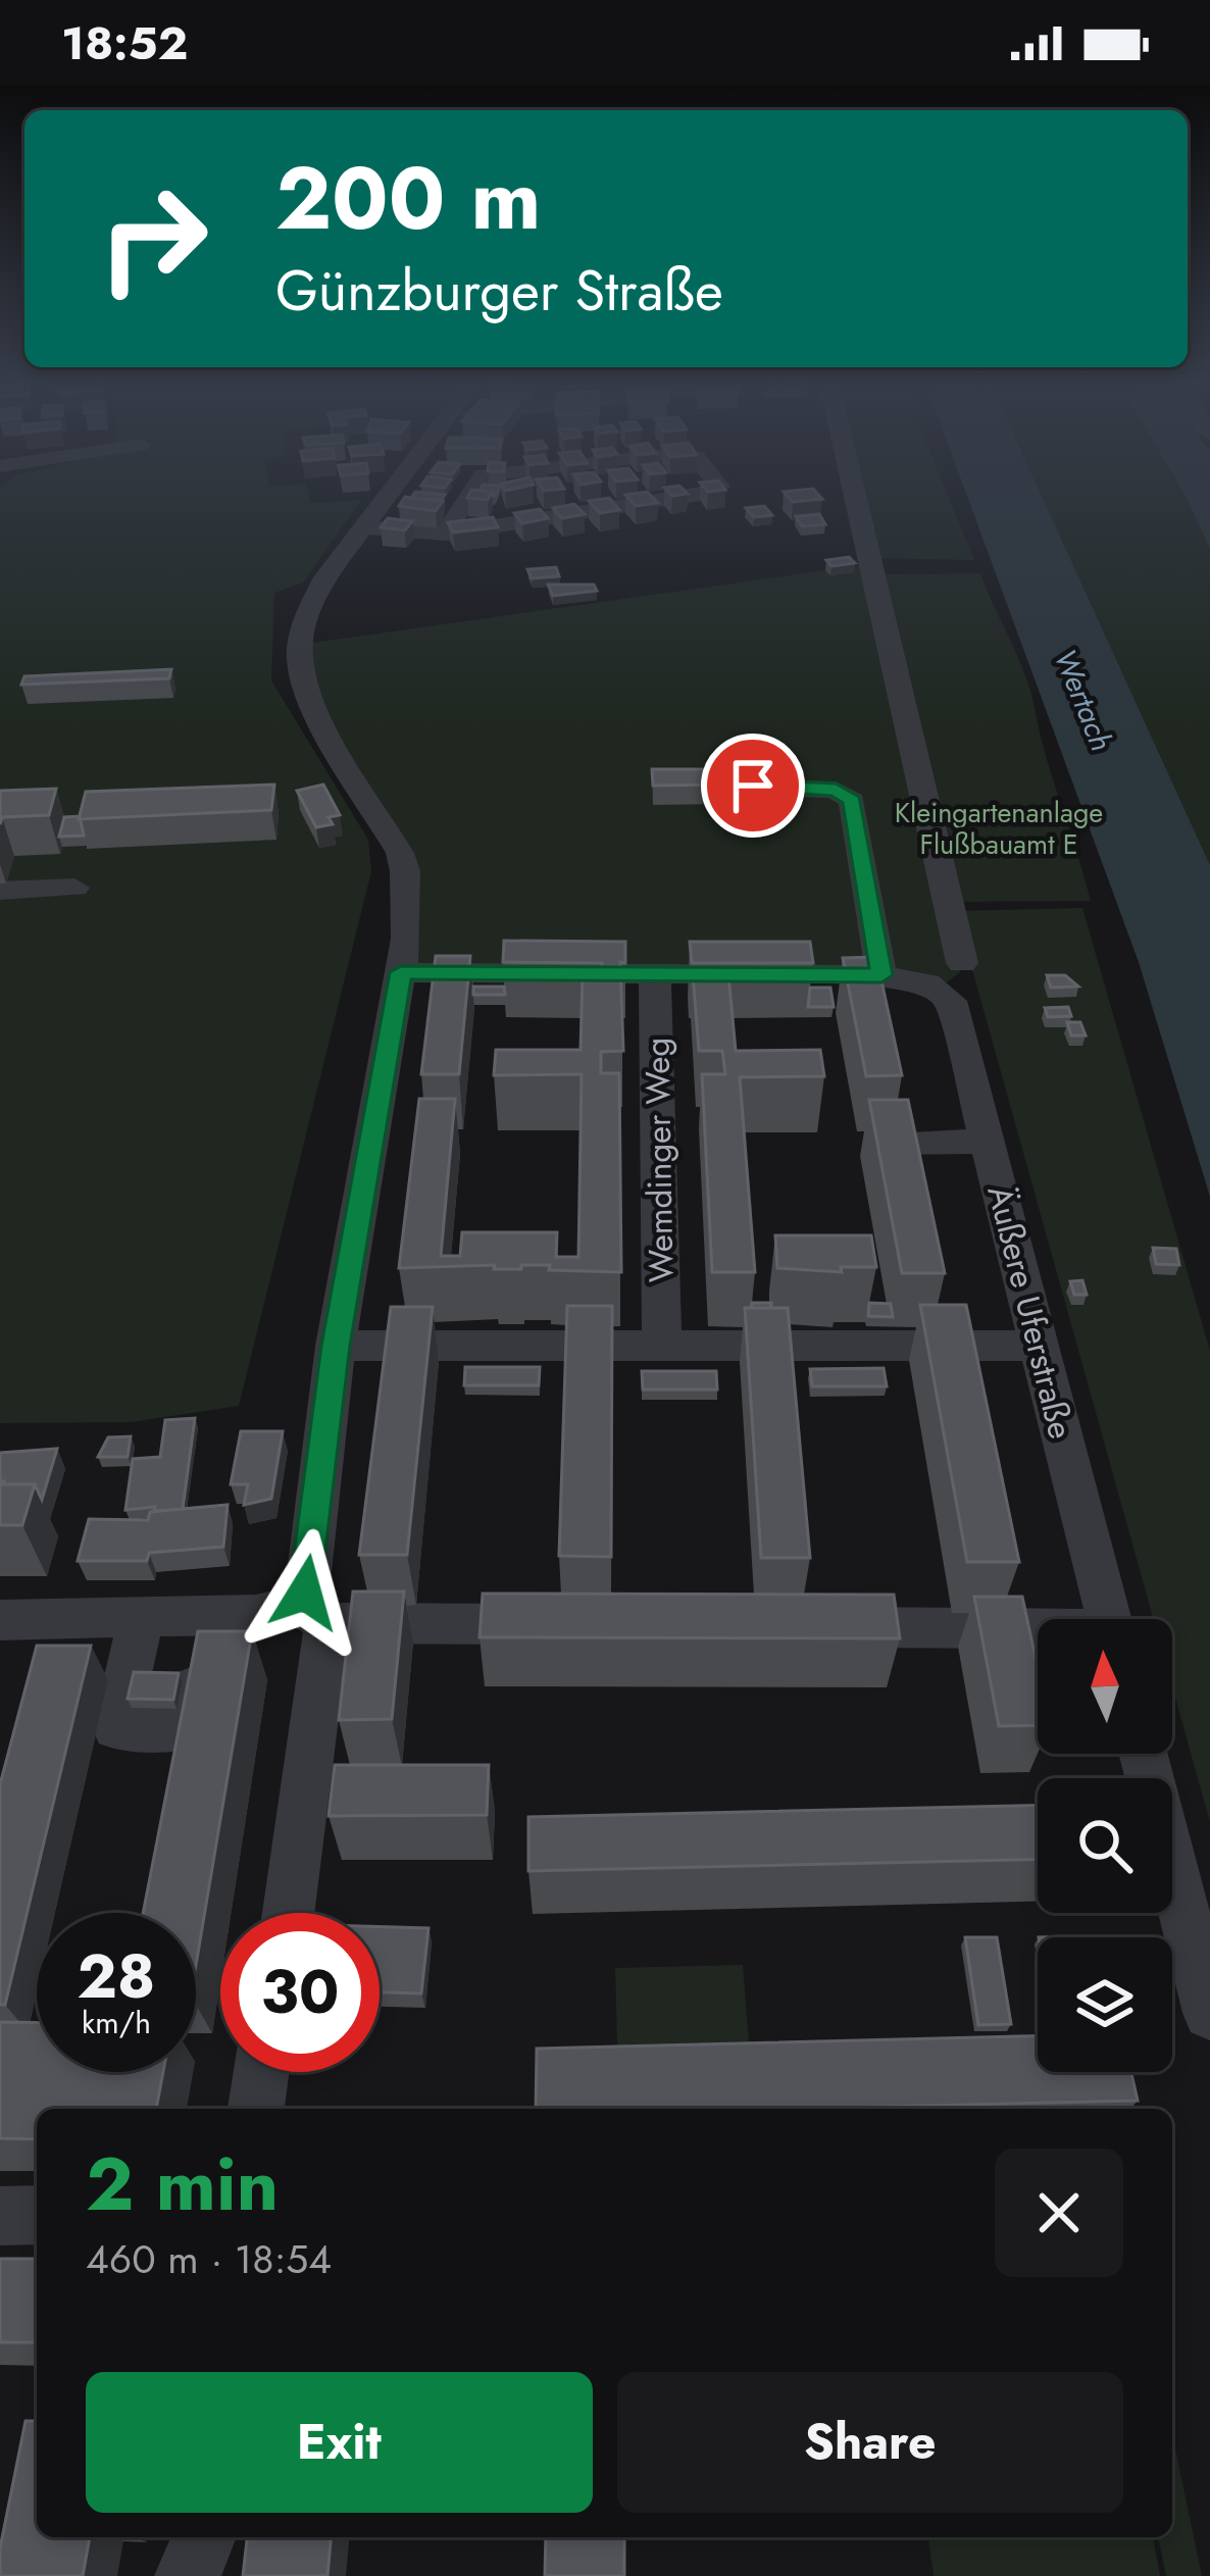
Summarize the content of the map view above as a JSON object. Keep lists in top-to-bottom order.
{
  "streets": {
    "street": ["Wemdinger Weg", "Äußere Uferstraße"]
  },
  "water": ["Wertach"],
  "parks": ["Kleingartenanlage Flußbauamt E"],
  "north": "top",
  "page": {
    "status": "18:52",
    "turn": ["200 m", "Günzburger Straße"],
    "speed": "28 km/h",
    "limit": "30",
    "heading": ["2 min", "460 m · 18:54"],
    "buttons": ["Exit", "Share"]
  }
}
